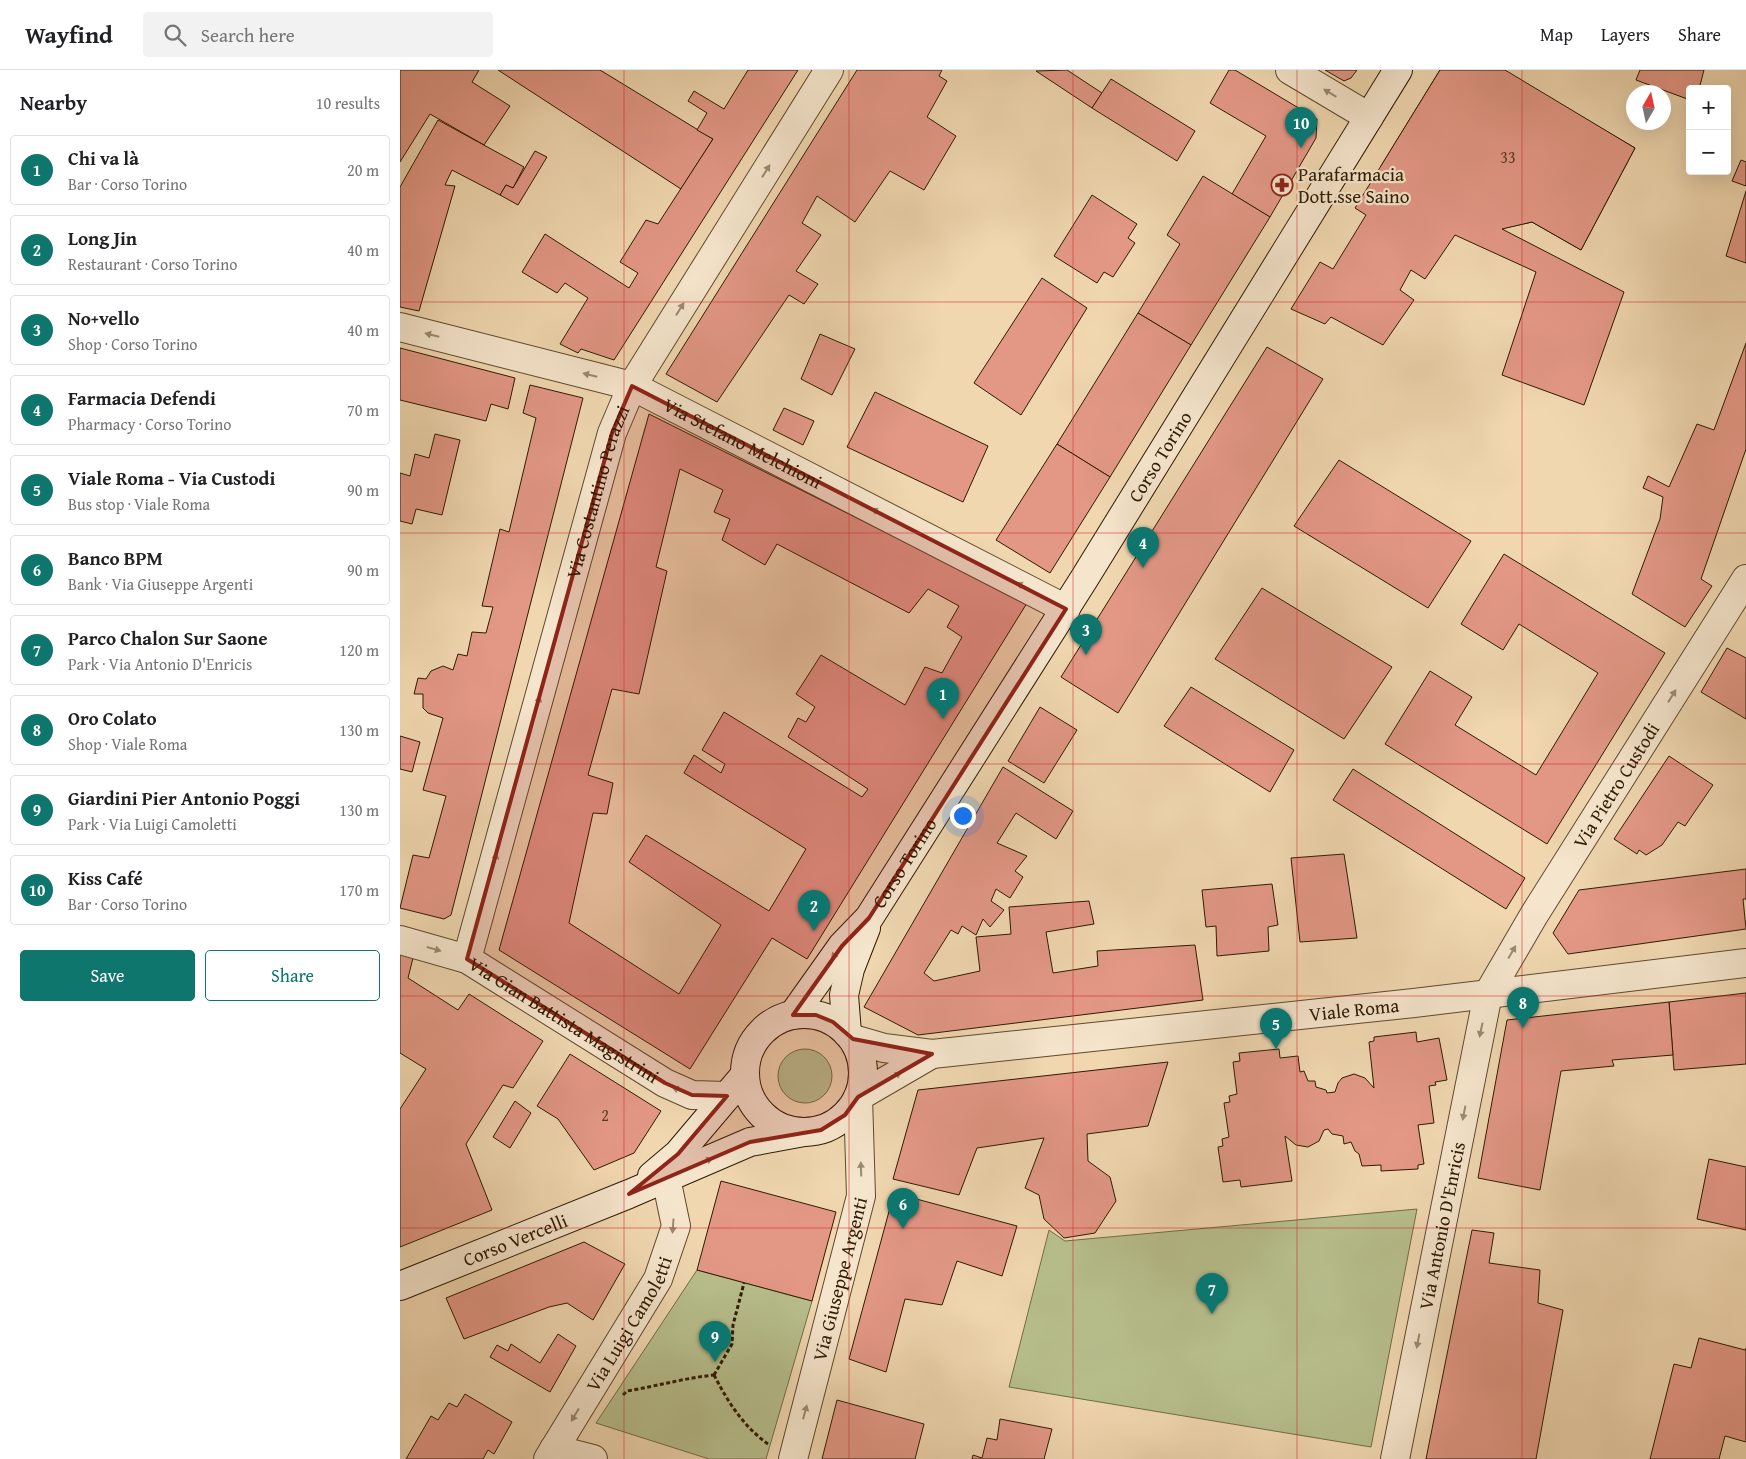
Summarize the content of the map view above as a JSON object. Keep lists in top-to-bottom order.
{
  "streets": {
    "street": [
      "Via Stefano Melchioni",
      "Corso Torino",
      "Via Costantino Perazzi",
      "Via Pietro Custodi",
      "Viale Roma",
      "Via Gian Battista Magistrini",
      "Via Antonio D'Enricis",
      "Corso Vercelli",
      "Via Giuseppe Argenti",
      "Via Luigi Camoletti"
    ]
  },
  "crossings": [
    ["Via Stefano Melchioni", "Corso Torino"],
    ["Via Stefano Melchioni", "Via Costantino Perazzi"],
    ["Corso Torino", "Viale Roma"],
    ["Corso Torino", "Via Gian Battista Magistrini"],
    ["Corso Torino", "Corso Vercelli"],
    ["Corso Torino", "Via Giuseppe Argenti"],
    ["Via Costantino Perazzi", "Via Gian Battista Magistrini"],
    ["Via Pietro Custodi", "Viale Roma"],
    ["Via Pietro Custodi", "Via Antonio D'Enricis"],
    ["Viale Roma", "Via Gian Battista Magistrini"],
    ["Viale Roma", "Via Antonio D'Enricis"],
    ["Viale Roma", "Corso Vercelli"],
    ["Viale Roma", "Via Giuseppe Argenti"],
    ["Via Gian Battista Magistrini", "Corso Vercelli"],
    ["Via Gian Battista Magistrini", "Via Giuseppe Argenti"],
    ["Corso Vercelli", "Via Giuseppe Argenti"],
    ["Corso Vercelli", "Via Luigi Camoletti"]
  ],
  "one_way": [
    "Via Stefano Melchioni",
    "Via Costantino Perazzi",
    "Via Pietro Custodi",
    "Via Antonio D'Enricis",
    "Via Giuseppe Argenti",
    "Via Luigi Camoletti"
  ],
  "places": {
    "pharmacy": ["Parafarmacia Dott.sse Saino"]
  },
  "house_numbers": ["33", "2"],
  "north": "top",
  "page": {
    "header": "Wayfind",
    "search": "Search here",
    "nav": ["Map", "Layers", "Share"],
    "heading": ["Nearby", "10 results"],
    "map_buttons": ["+", "−"],
    "pins": [
      "10",
      "4",
      "3",
      "1",
      "2",
      "8",
      "5",
      "6",
      "7",
      "9"
    ],
    "list": [
      {
        "mark": "1",
        "name": "Chi va là",
        "note": "Bar · Corso Torino",
        "value": "20 m"
      },
      {
        "mark": "2",
        "name": "Long Jin",
        "note": "Restaurant · Corso Torino",
        "value": "40 m"
      },
      {
        "mark": "3",
        "name": "No+vello",
        "note": "Shop · Corso Torino",
        "value": "40 m"
      },
      {
        "mark": "4",
        "name": "Farmacia Defendi",
        "note": "Pharmacy · Corso Torino",
        "value": "70 m"
      },
      {
        "mark": "5",
        "name": "Viale Roma - Via Custodi",
        "note": "Bus stop · Viale Roma",
        "value": "90 m"
      },
      {
        "mark": "6",
        "name": "Banco BPM",
        "note": "Bank · Via Giuseppe Argenti",
        "value": "90 m"
      },
      {
        "mark": "7",
        "name": "Parco Chalon Sur Saone",
        "note": "Park · Via Antonio D'Enricis",
        "value": "120 m"
      },
      {
        "mark": "8",
        "name": "Oro Colato",
        "note": "Shop · Viale Roma",
        "value": "130 m"
      },
      {
        "mark": "9",
        "name": "Giardini Pier Antonio Poggi",
        "note": "Park · Via Luigi Camoletti",
        "value": "130 m"
      },
      {
        "mark": "10",
        "name": "Kiss Café",
        "note": "Bar · Corso Torino",
        "value": "170 m"
      }
    ],
    "buttons": ["Save", "Share"]
  }
}
